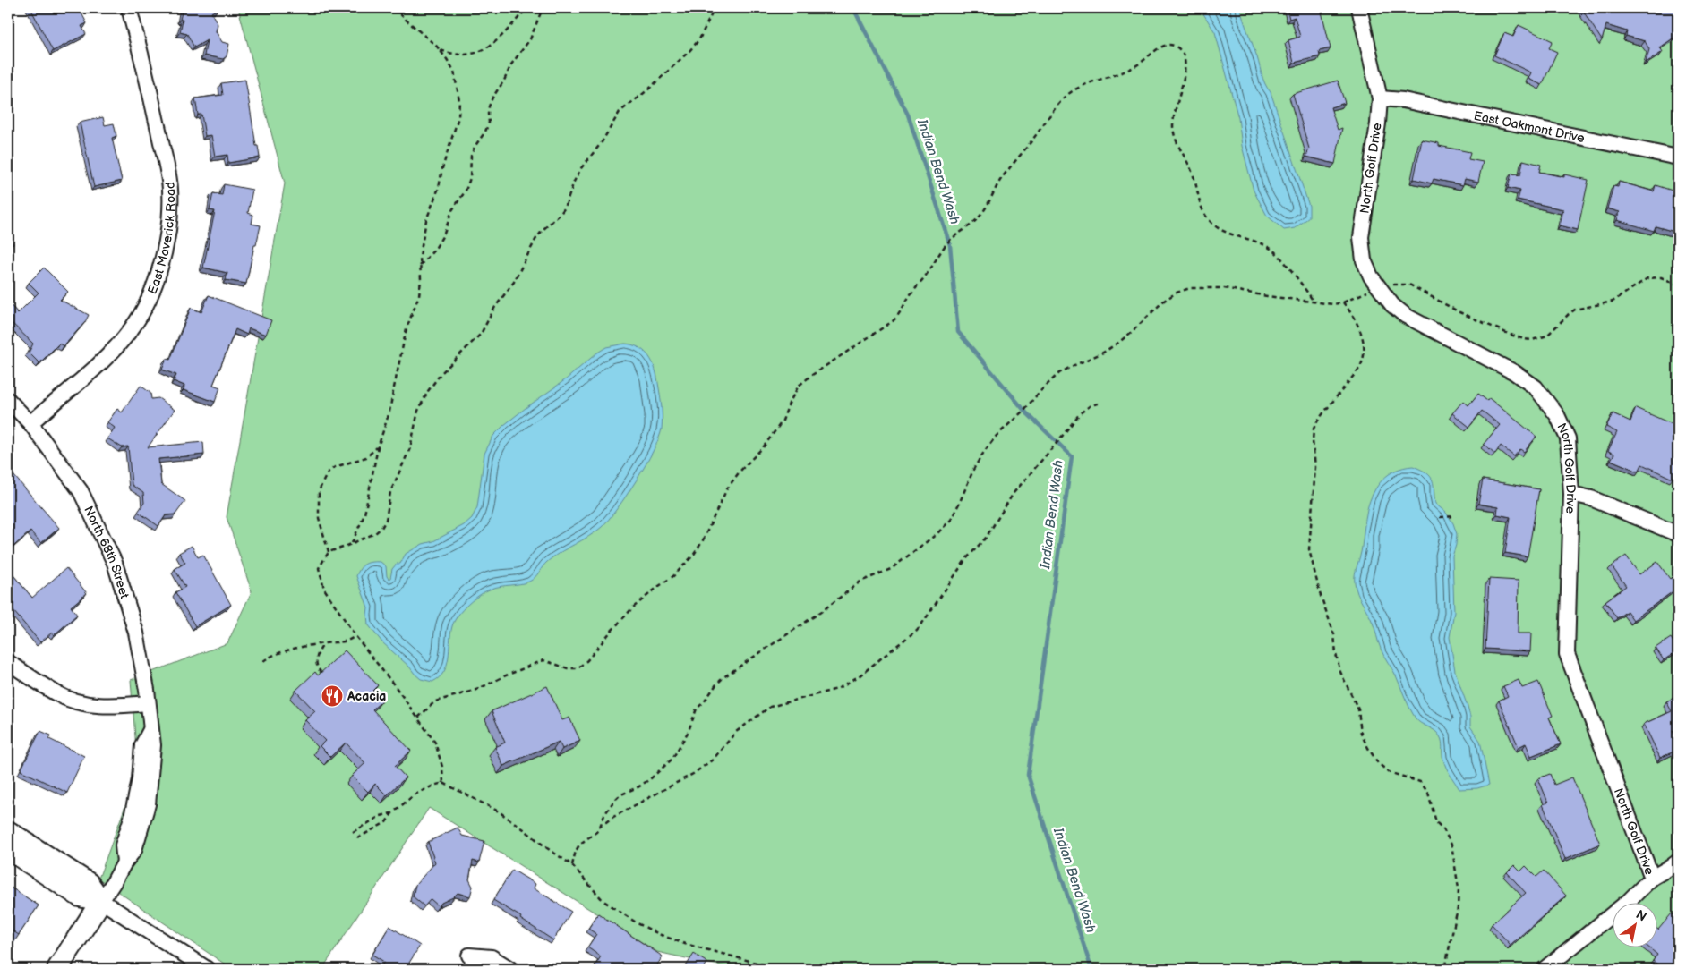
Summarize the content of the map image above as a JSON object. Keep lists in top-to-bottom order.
{
  "streets": {
    "street": [
      "East Oakmont Drive",
      "North Golf Drive",
      "East Maverick Road",
      "North 68th Street"
    ]
  },
  "crossings": [
    ["East Oakmont Drive", "North Golf Drive"],
    ["East Maverick Road", "North 68th Street"]
  ],
  "water": ["Indian Bend Wash"],
  "places": {
    "restaurant": ["Acacia"]
  },
  "north": "top right"
}
